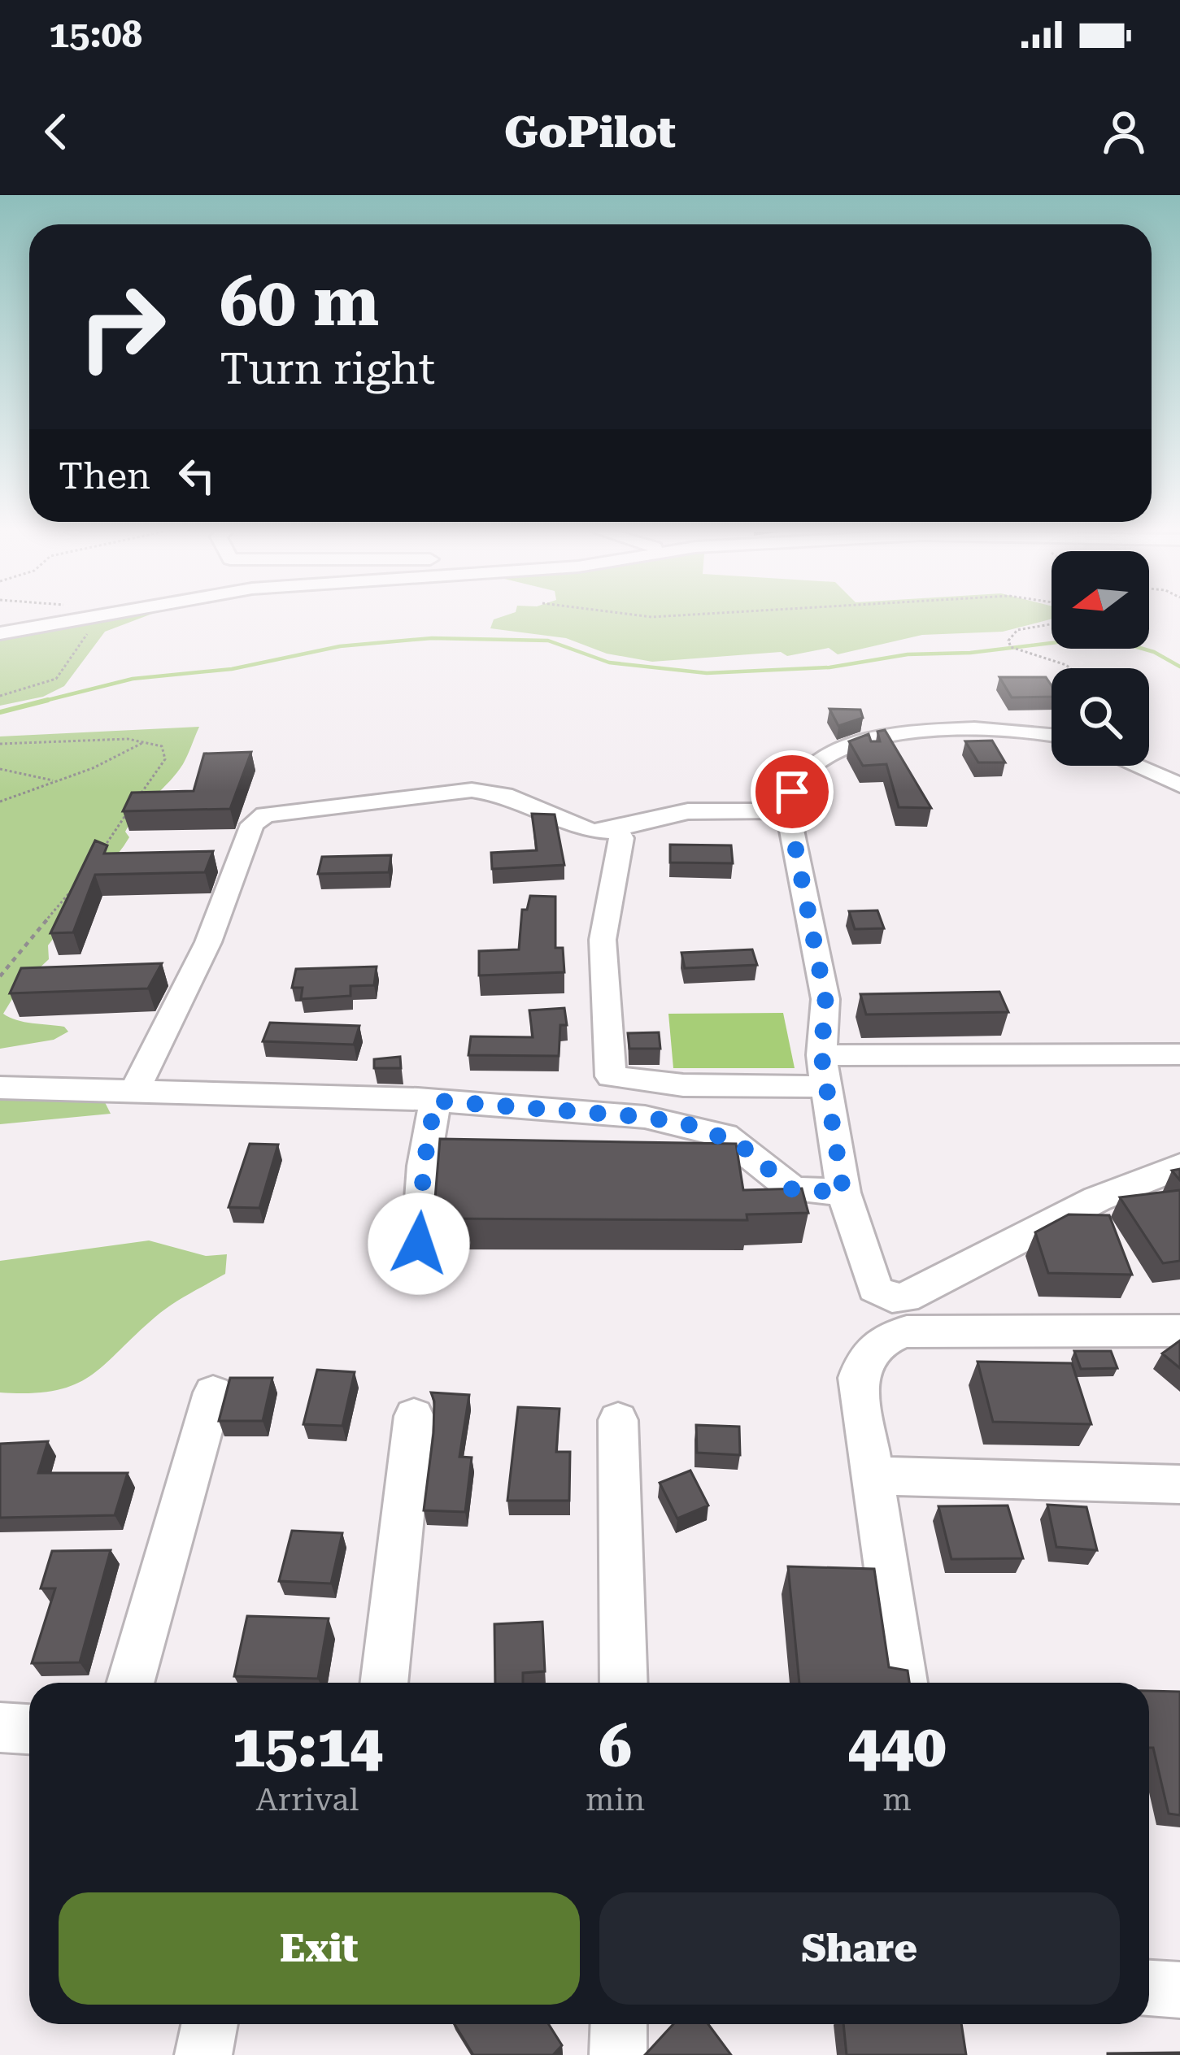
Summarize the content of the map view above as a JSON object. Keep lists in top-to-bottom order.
{
  "north": "left",
  "page": {
    "status": "15:08",
    "header": "GoPilot",
    "turn": ["60 m", "Turn right"],
    "then": "Then",
    "eta": [
      "15:14",
      "Arrival",
      "6",
      "min",
      "440",
      "m"
    ],
    "buttons": ["Exit", "Share"]
  }
}
